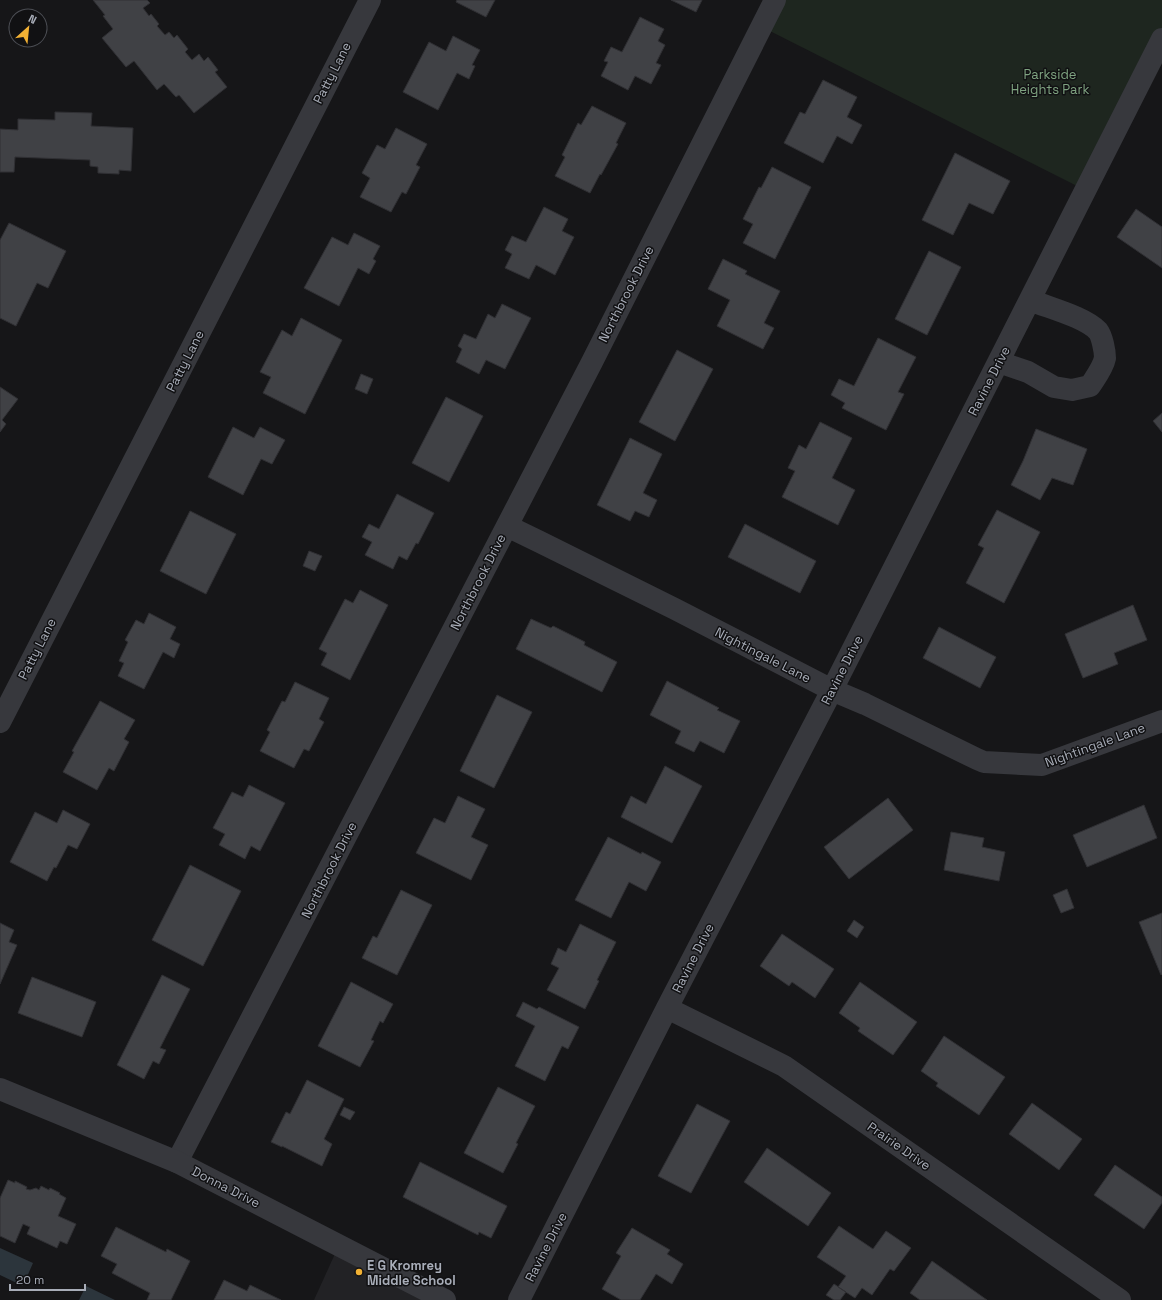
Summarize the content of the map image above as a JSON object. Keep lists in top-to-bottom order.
{
  "streets": {
    "street": [
      "Patty Lane",
      "Northbrook Drive",
      "Ravine Drive",
      "Nightingale Lane",
      "Prairie Drive",
      "Donna Drive"
    ]
  },
  "crossings": [
    ["Northbrook Drive", "Nightingale Lane"],
    ["Northbrook Drive", "Donna Drive"],
    ["Ravine Drive", "Nightingale Lane"],
    ["Ravine Drive", "Prairie Drive"]
  ],
  "parks": ["Parkside Heights Park"],
  "places": ["E G Kromrey Middle School"],
  "scale_bar": "20 m",
  "north": "top right"
}
